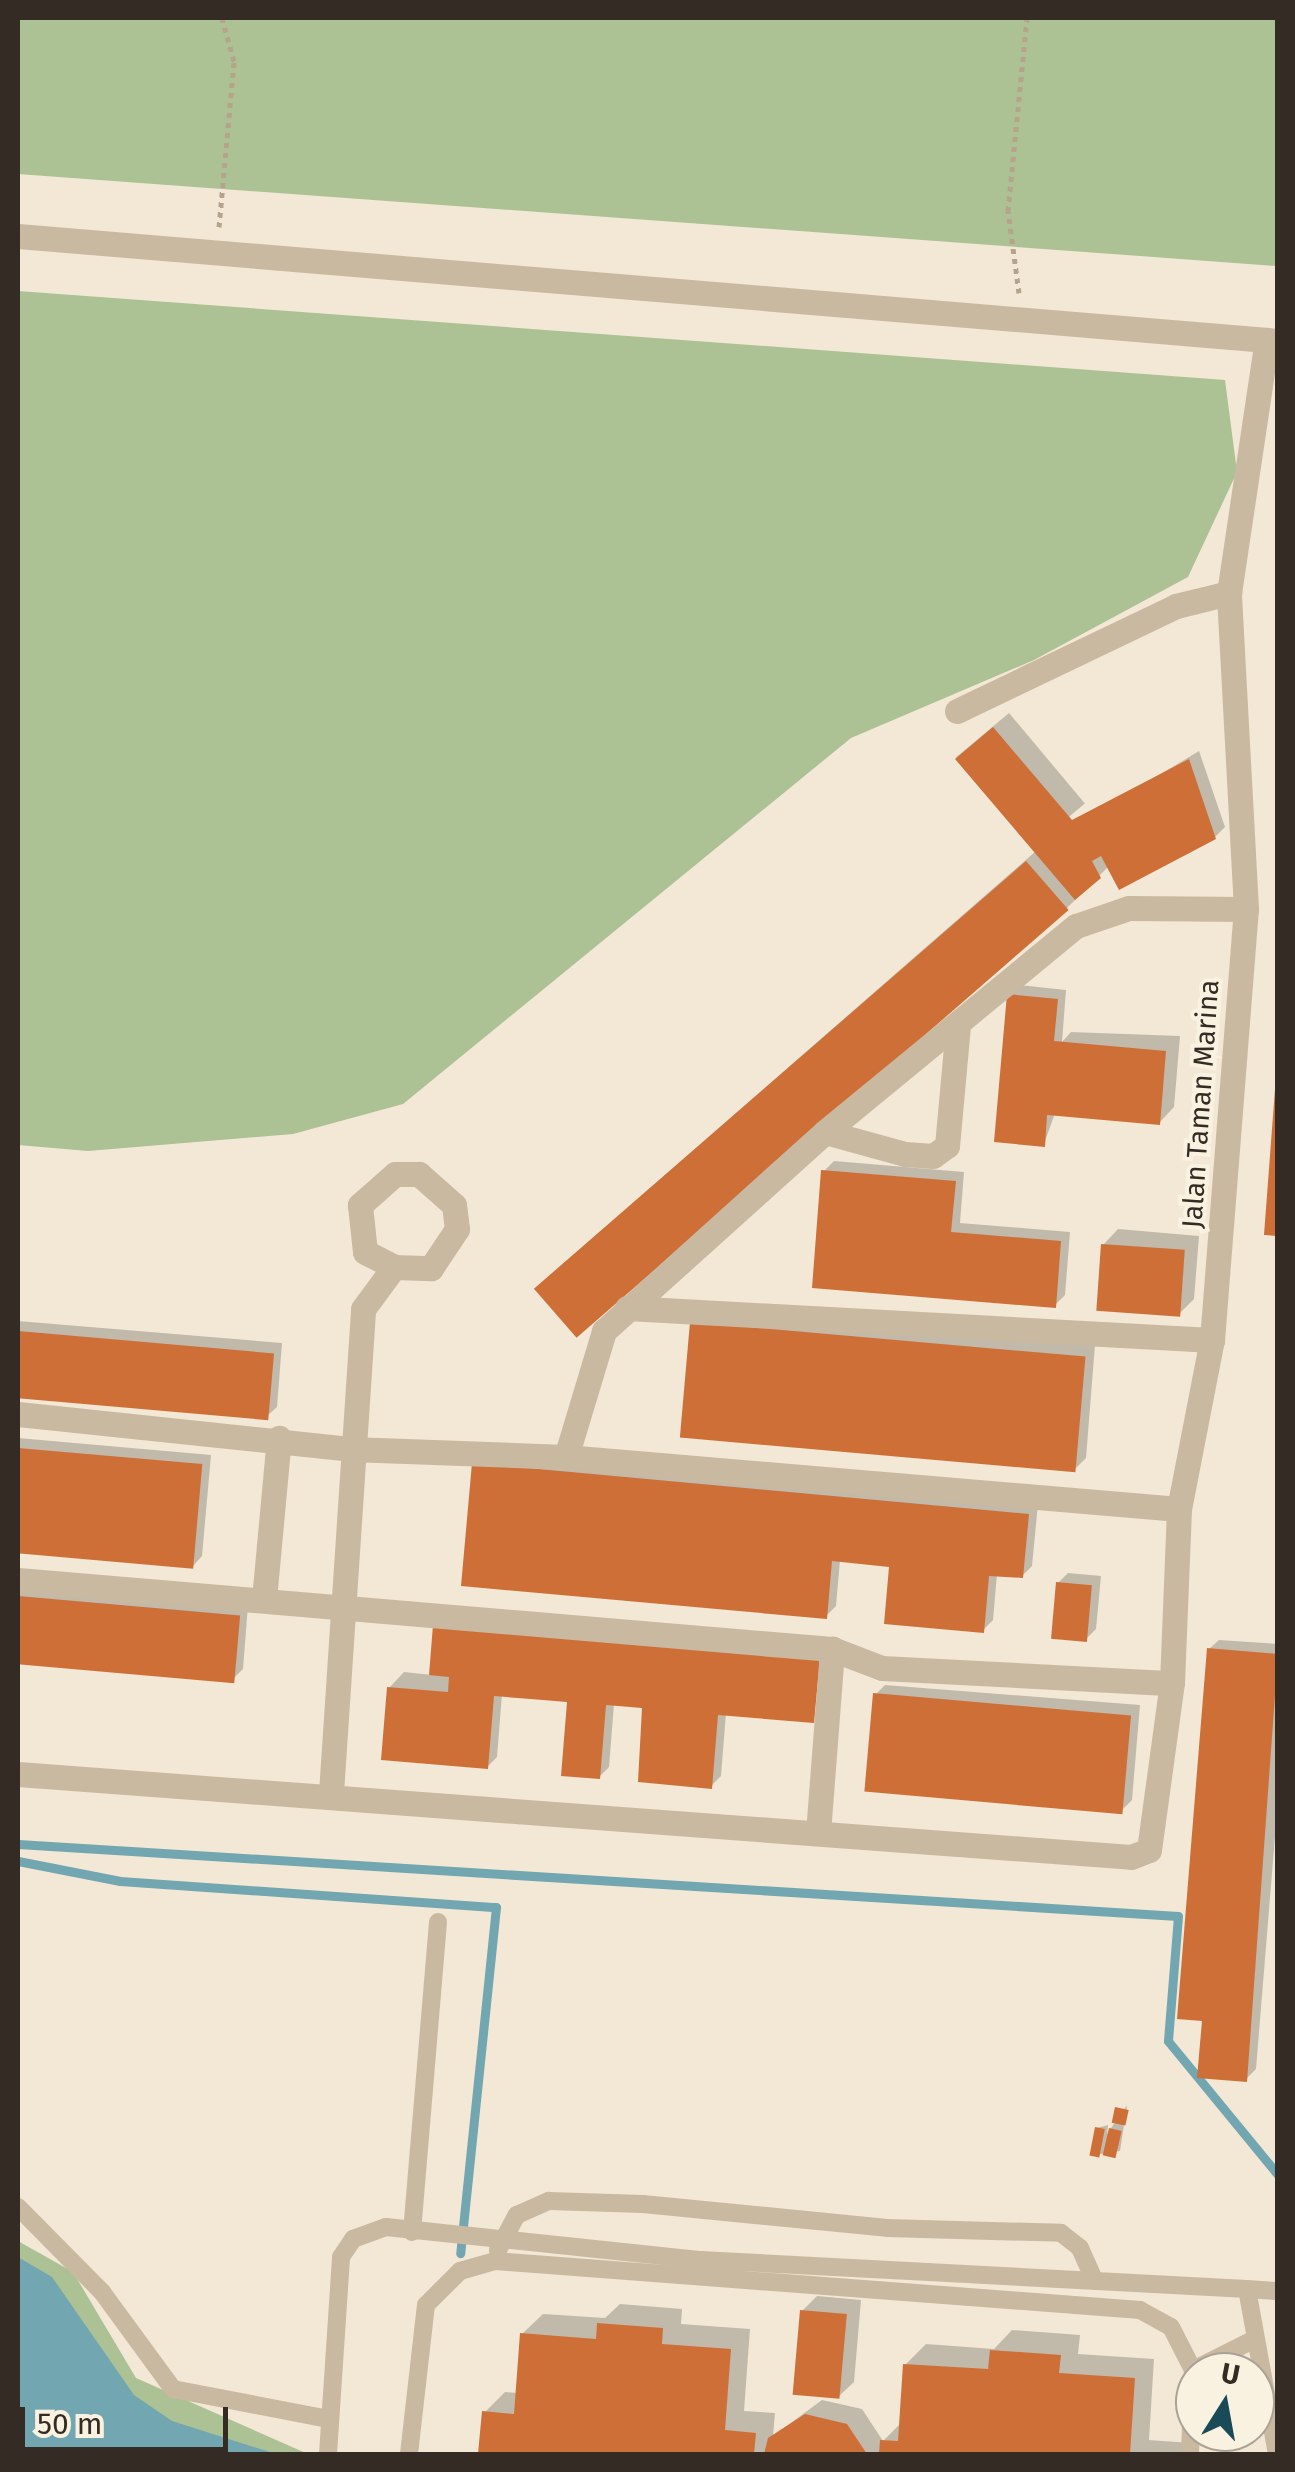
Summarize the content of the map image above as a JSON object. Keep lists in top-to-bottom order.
{
  "streets": {
    "street": ["Jalan Taman Marina"]
  },
  "scale_bar": "50 m",
  "north": "top"
}
